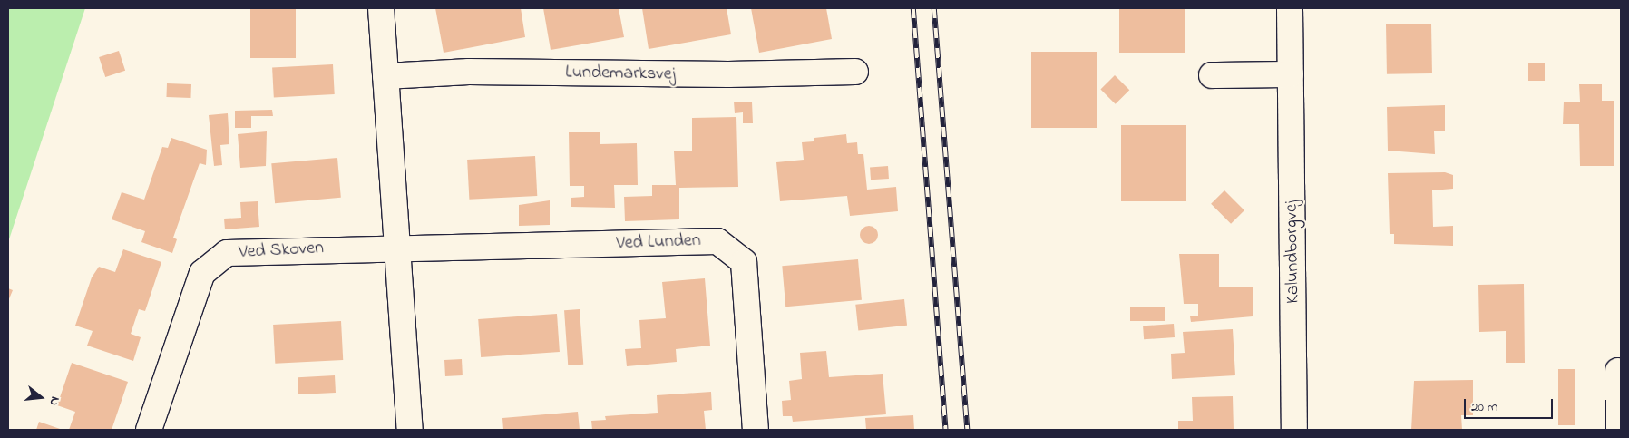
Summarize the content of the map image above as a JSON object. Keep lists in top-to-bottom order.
{
  "streets": {
    "street": [
      "Lundemarksvej",
      "Ved Lunden",
      "Ved Skoven",
      "Kalundborgvej"
    ]
  },
  "crossings": [
    ["Ved Lunden", "Ved Skoven"]
  ],
  "scale_bar": "20 m",
  "north": "right"
}
